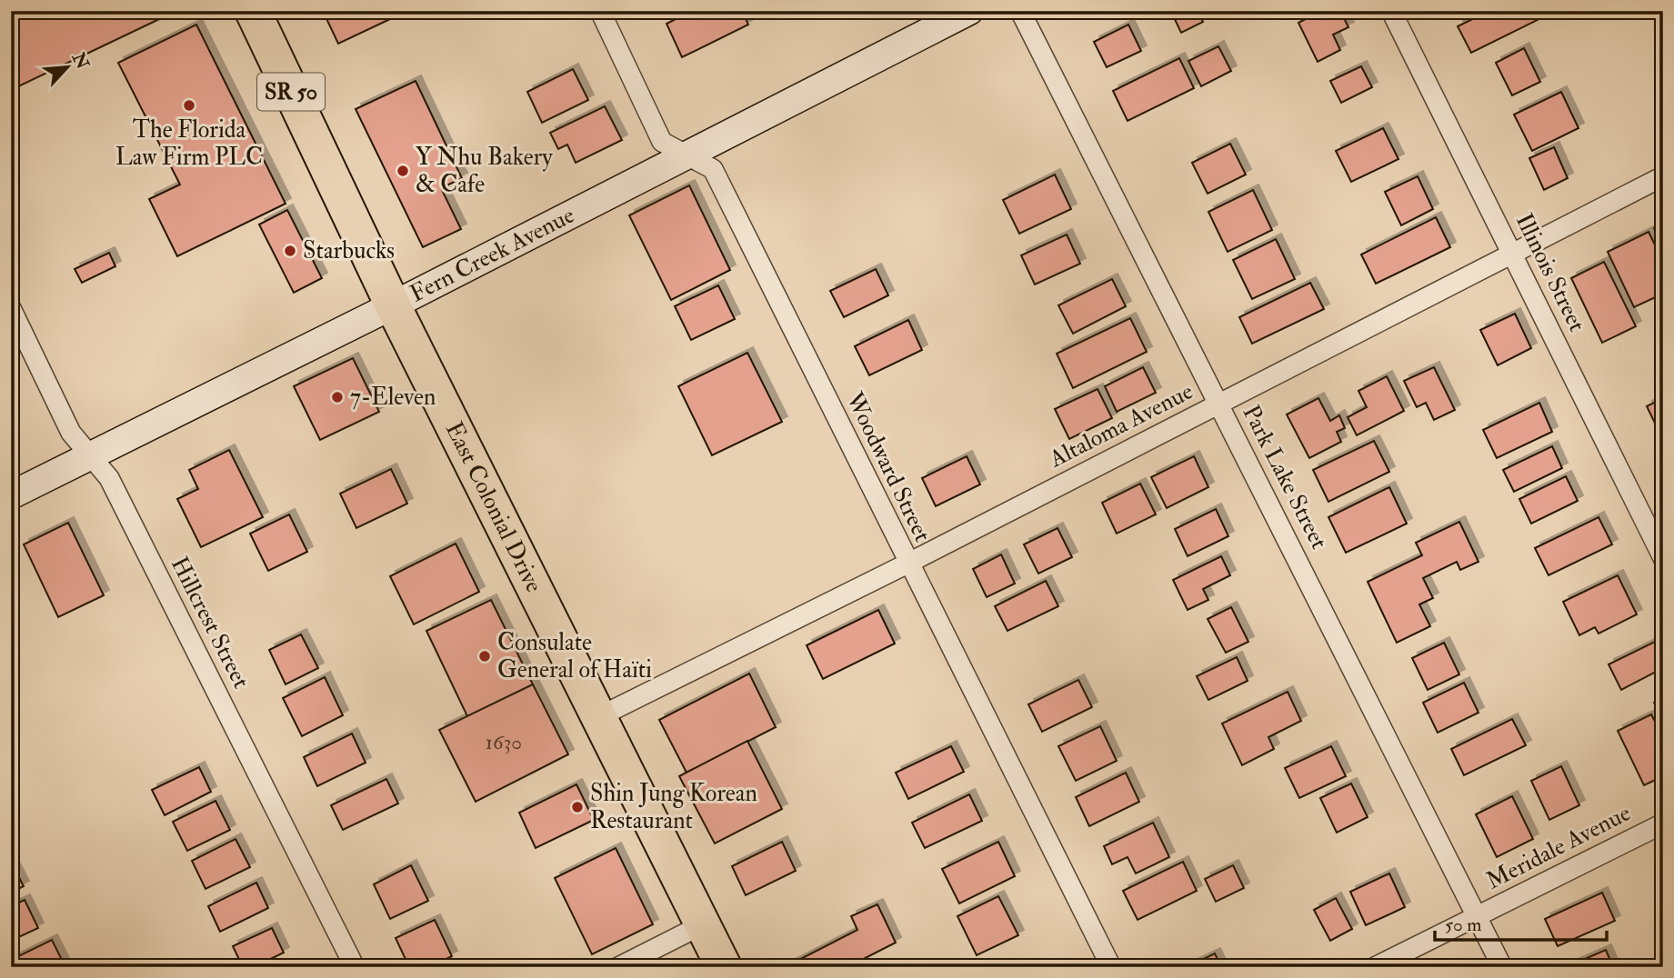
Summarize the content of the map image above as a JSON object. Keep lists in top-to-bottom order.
{
  "streets": {
    "highway": ["SR 50", "East Colonial Drive"],
    "street": [
      "Fern Creek Avenue",
      "Illinois Street",
      "Altaloma Avenue",
      "Woodward Street",
      "Park Lake Street",
      "Hillcrest Street",
      "Meridale Avenue"
    ]
  },
  "crossings": [
    ["Fern Creek Avenue", "Woodward Street"],
    ["Fern Creek Avenue", "East Colonial Drive"],
    ["Fern Creek Avenue", "Hillcrest Street"],
    ["Illinois Street", "Altaloma Avenue"],
    ["Altaloma Avenue", "Woodward Street"],
    ["Altaloma Avenue", "Park Lake Street"],
    ["Altaloma Avenue", "East Colonial Drive"],
    ["Park Lake Street", "Meridale Avenue"]
  ],
  "places": [
    "The Florida Law Firm PLC",
    "Y Nhu Bakery & Cafe",
    "Starbucks",
    "7-Eleven",
    "Consulate General of Haïti",
    "Shin Jung Korean Restaurant"
  ],
  "house_numbers": ["1630"],
  "scale_bar": "50 m",
  "north": "top right"
}
